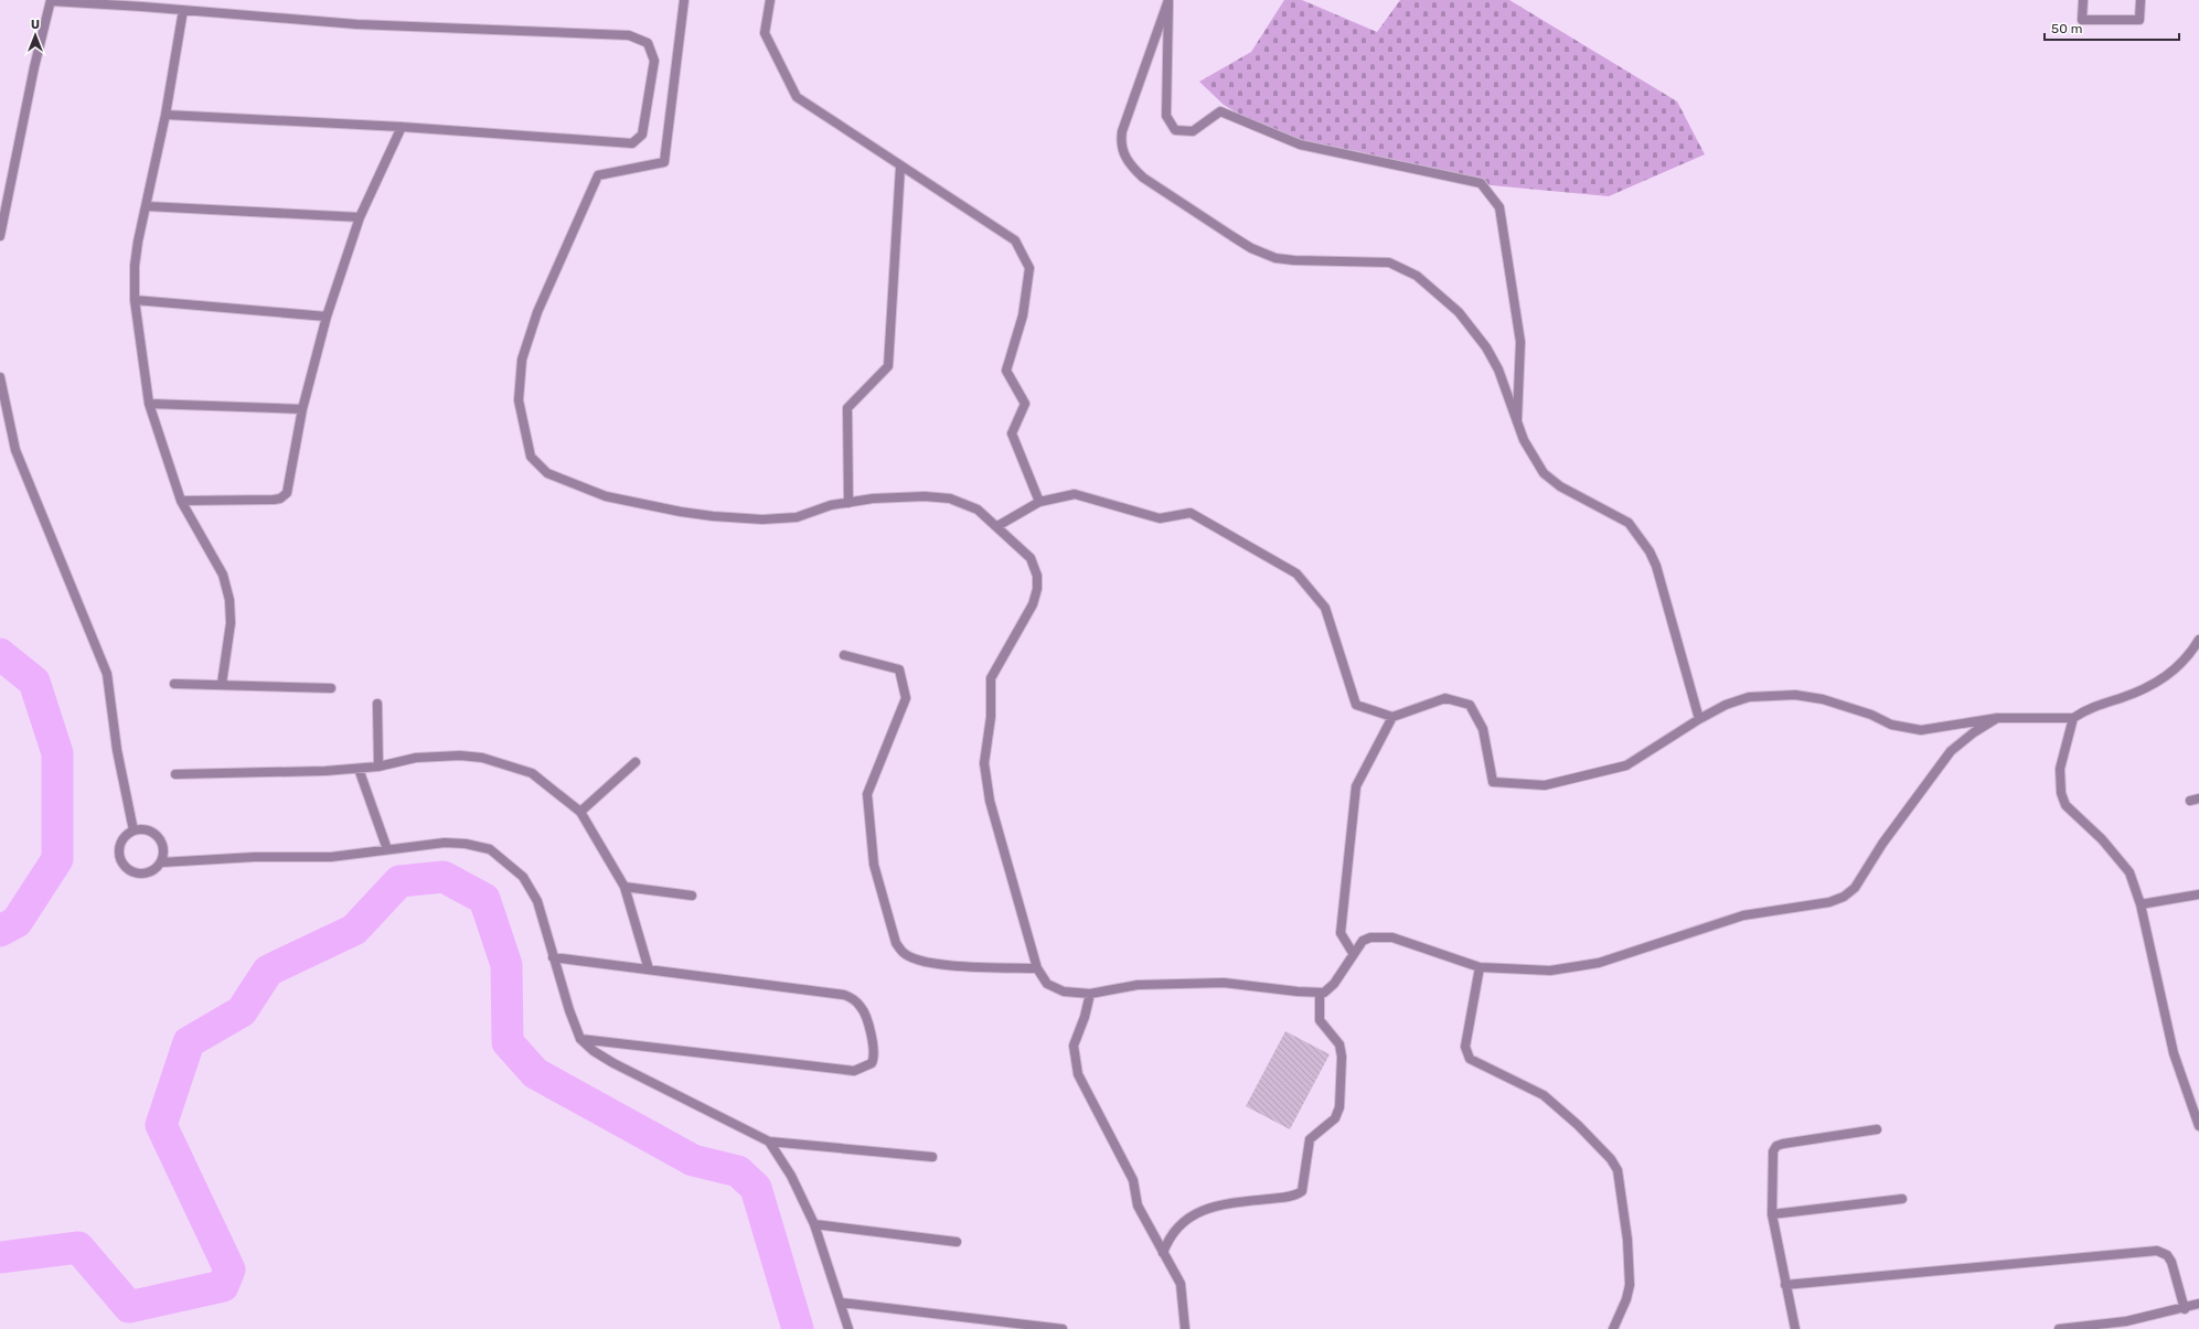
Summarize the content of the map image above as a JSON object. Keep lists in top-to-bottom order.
{
  "scale_bar": "50 m",
  "north": "top"
}
